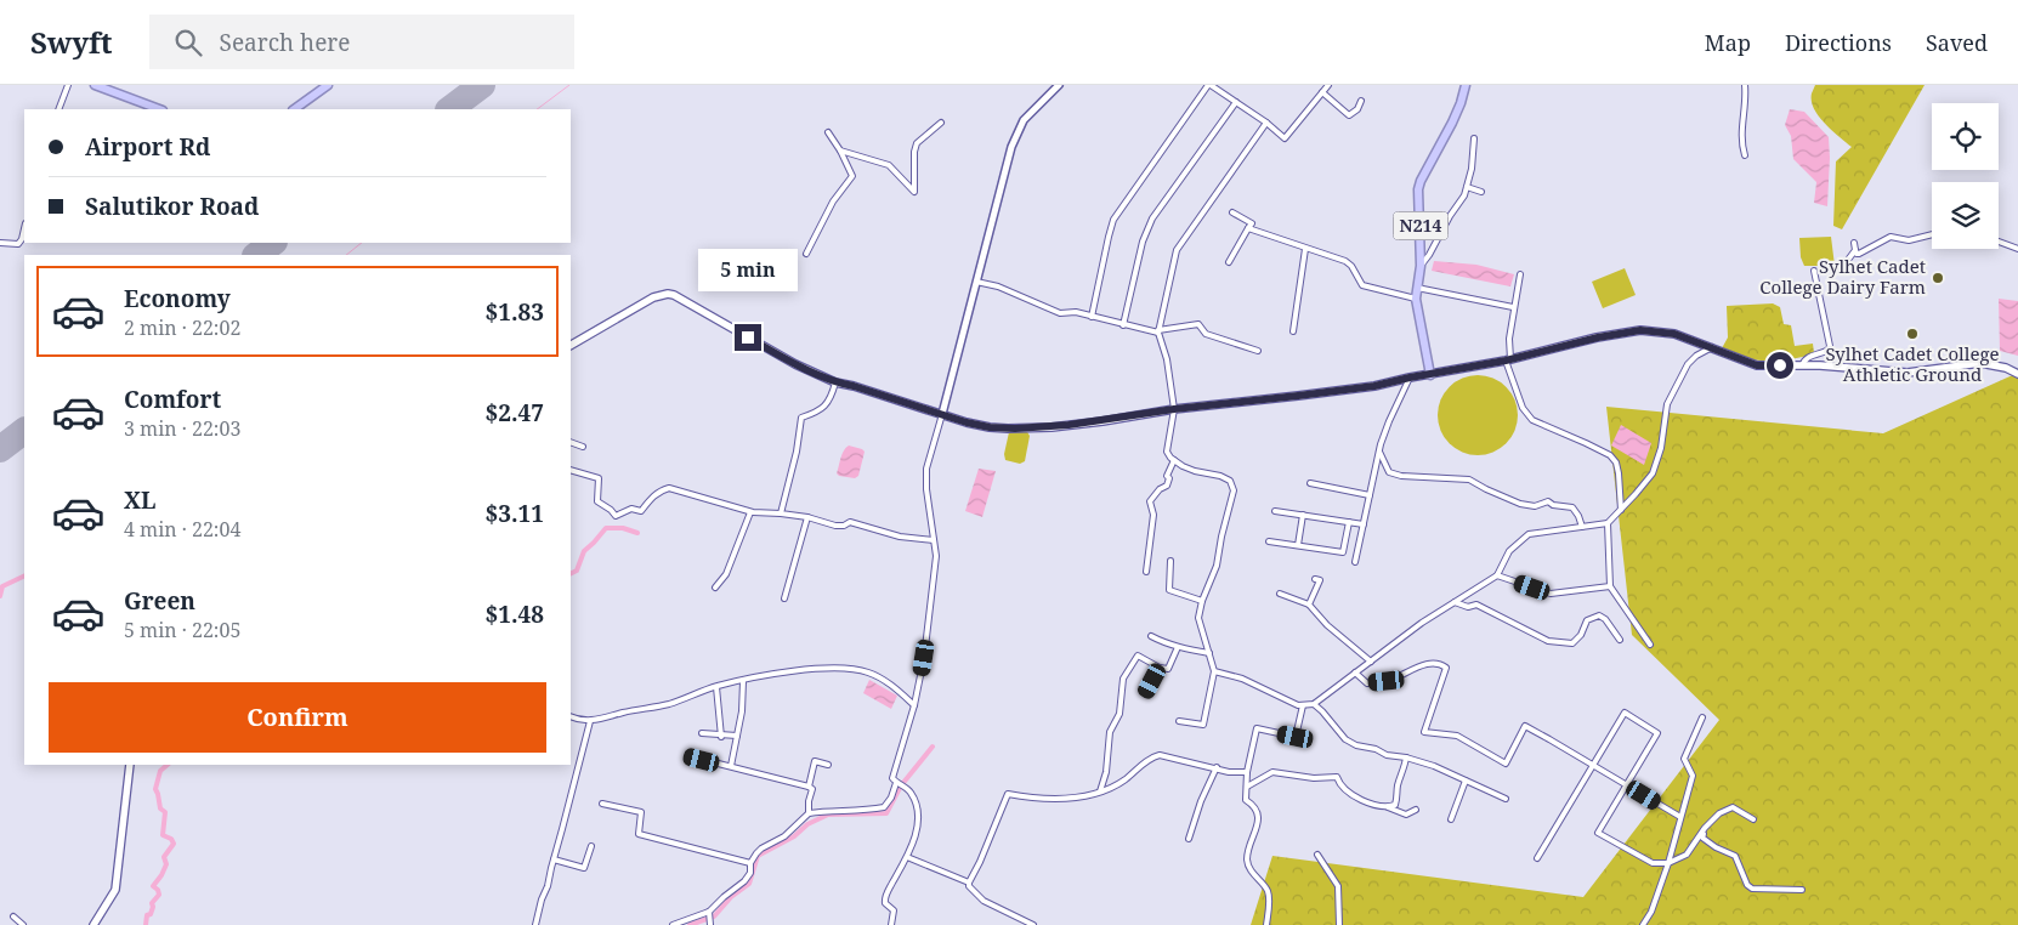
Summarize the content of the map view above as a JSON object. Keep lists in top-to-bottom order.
{
  "streets": {
    "highway": ["N214"]
  },
  "places": ["Sylhet Cadet College Dairy Farm", "Sylhet Cadet College Athletic Ground"],
  "page": {
    "header": "Swyft",
    "search": "Search here",
    "nav": ["Map", "Directions", "Saved"],
    "banner": ["Airport Rd", "Salutikor Road"],
    "bubble": "5 min",
    "list": [
      {
        "name": "Economy",
        "note": "2 min · 22:02",
        "value": "$1.83"
      },
      {
        "name": "Comfort",
        "note": "3 min · 22:03",
        "value": "$2.47"
      },
      {
        "name": "XL",
        "note": "4 min · 22:04",
        "value": "$3.11"
      },
      {
        "name": "Green",
        "note": "5 min · 22:05",
        "value": "$1.48"
      }
    ],
    "buttons": "Confirm"
  }
}
